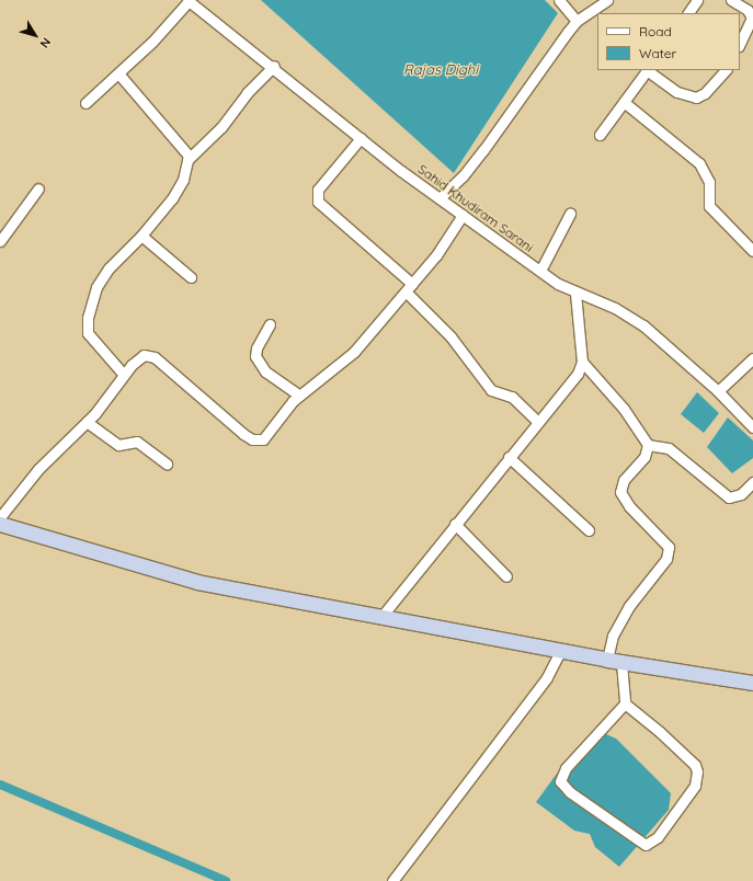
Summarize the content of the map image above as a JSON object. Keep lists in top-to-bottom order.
{
  "streets": {
    "street": ["Sahid Khudiram Sarani"]
  },
  "water": ["Rajas Dighi"],
  "legend": ["Road", "Water"],
  "north": "bottom right"
}
